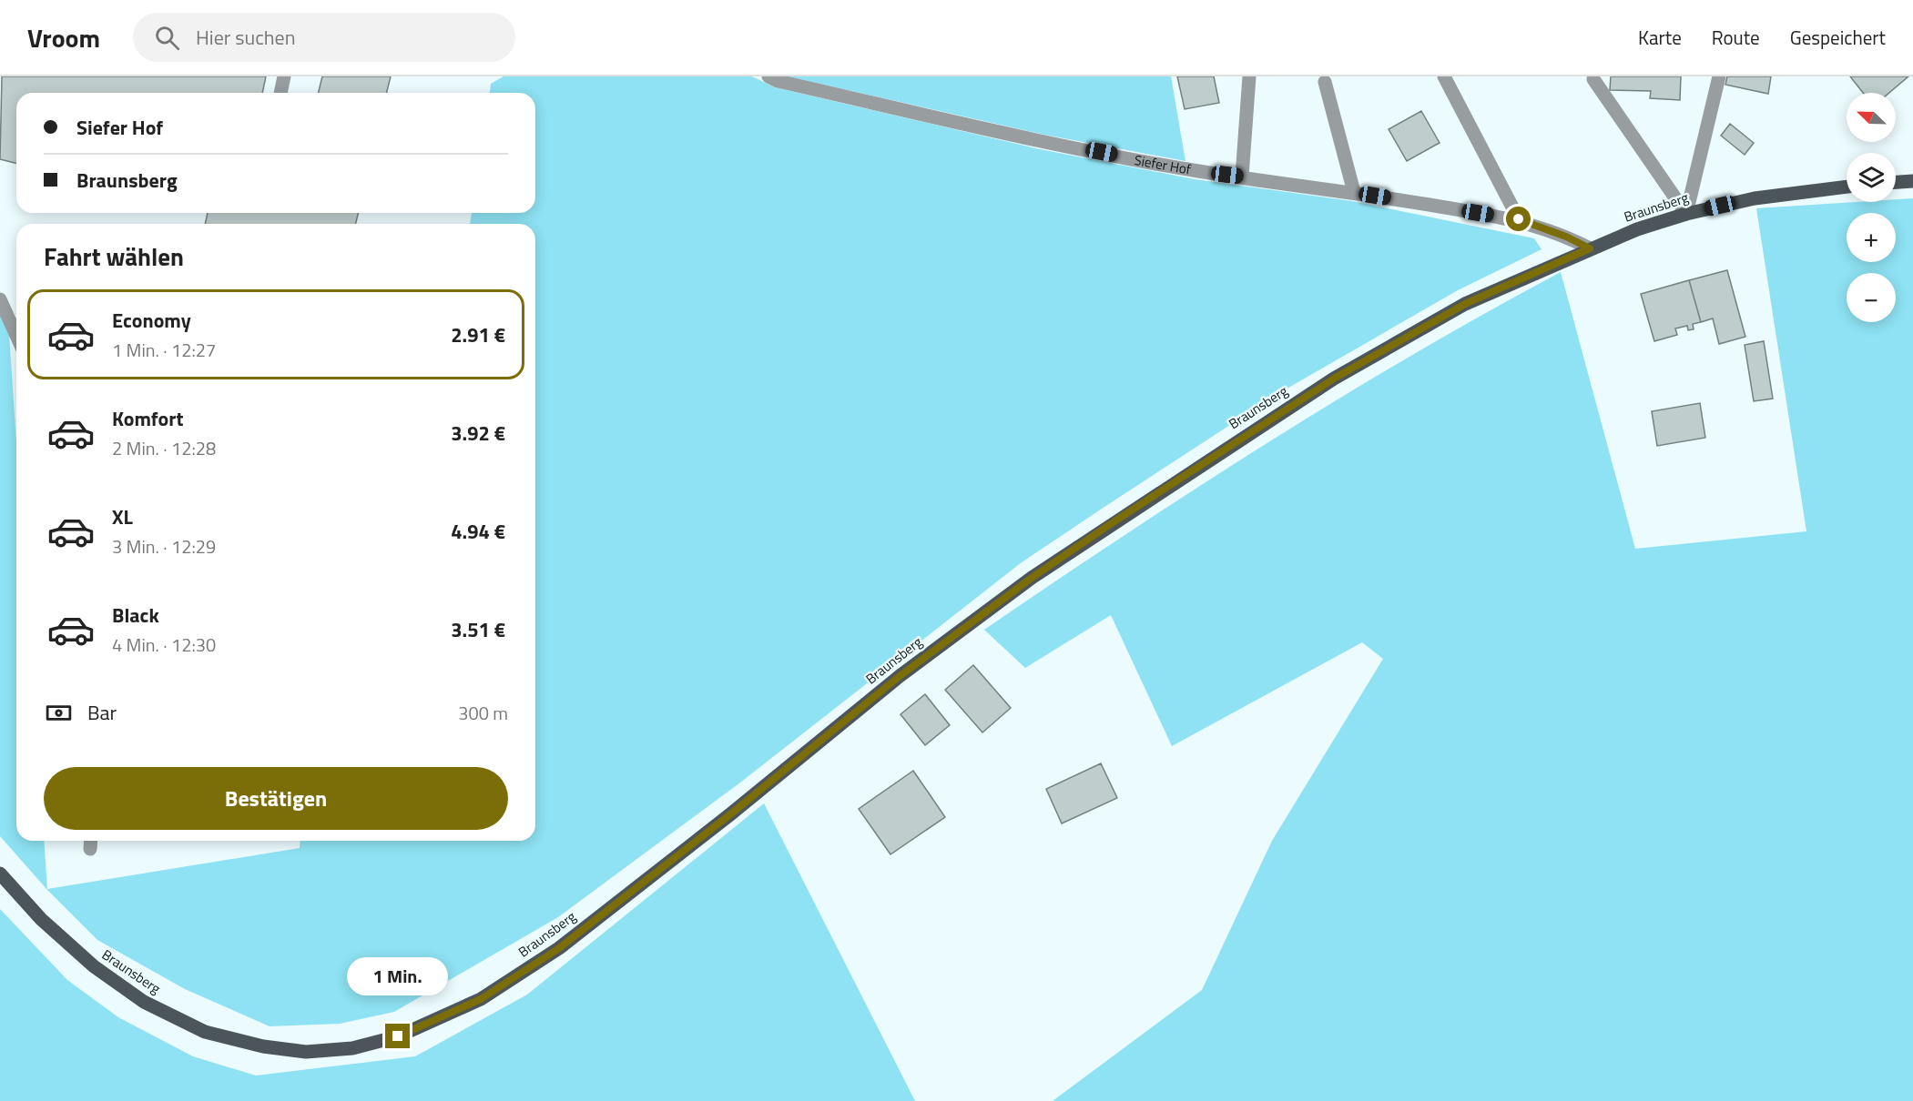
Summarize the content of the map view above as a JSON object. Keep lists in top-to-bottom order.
{
  "streets": {
    "main road": ["Braunsberg"],
    "street": ["Siefer Hof"]
  },
  "crossings": [
    ["Siefer Hof", "Braunsberg"]
  ],
  "north": "top left",
  "page": {
    "header": "Vroom",
    "search": "Hier suchen",
    "nav": ["Karte", "Route", "Gespeichert"],
    "map_buttons": ["+", "−"],
    "banner": ["Siefer Hof", "Braunsberg"],
    "heading": "Fahrt wählen",
    "list": [
      {
        "name": "Economy",
        "note": "1 Min. · 12:27",
        "value": "2.91 €"
      },
      {
        "name": "Komfort",
        "note": "2 Min. · 12:28",
        "value": "3.92 €"
      },
      {
        "name": "XL",
        "note": "3 Min. · 12:29",
        "value": "4.94 €"
      },
      {
        "name": "Black",
        "note": "4 Min. · 12:30",
        "value": "3.51 €"
      }
    ],
    "pay": ["Bar", "300 m"],
    "buttons": "Bestätigen",
    "bubble": "1 Min."
  }
}
